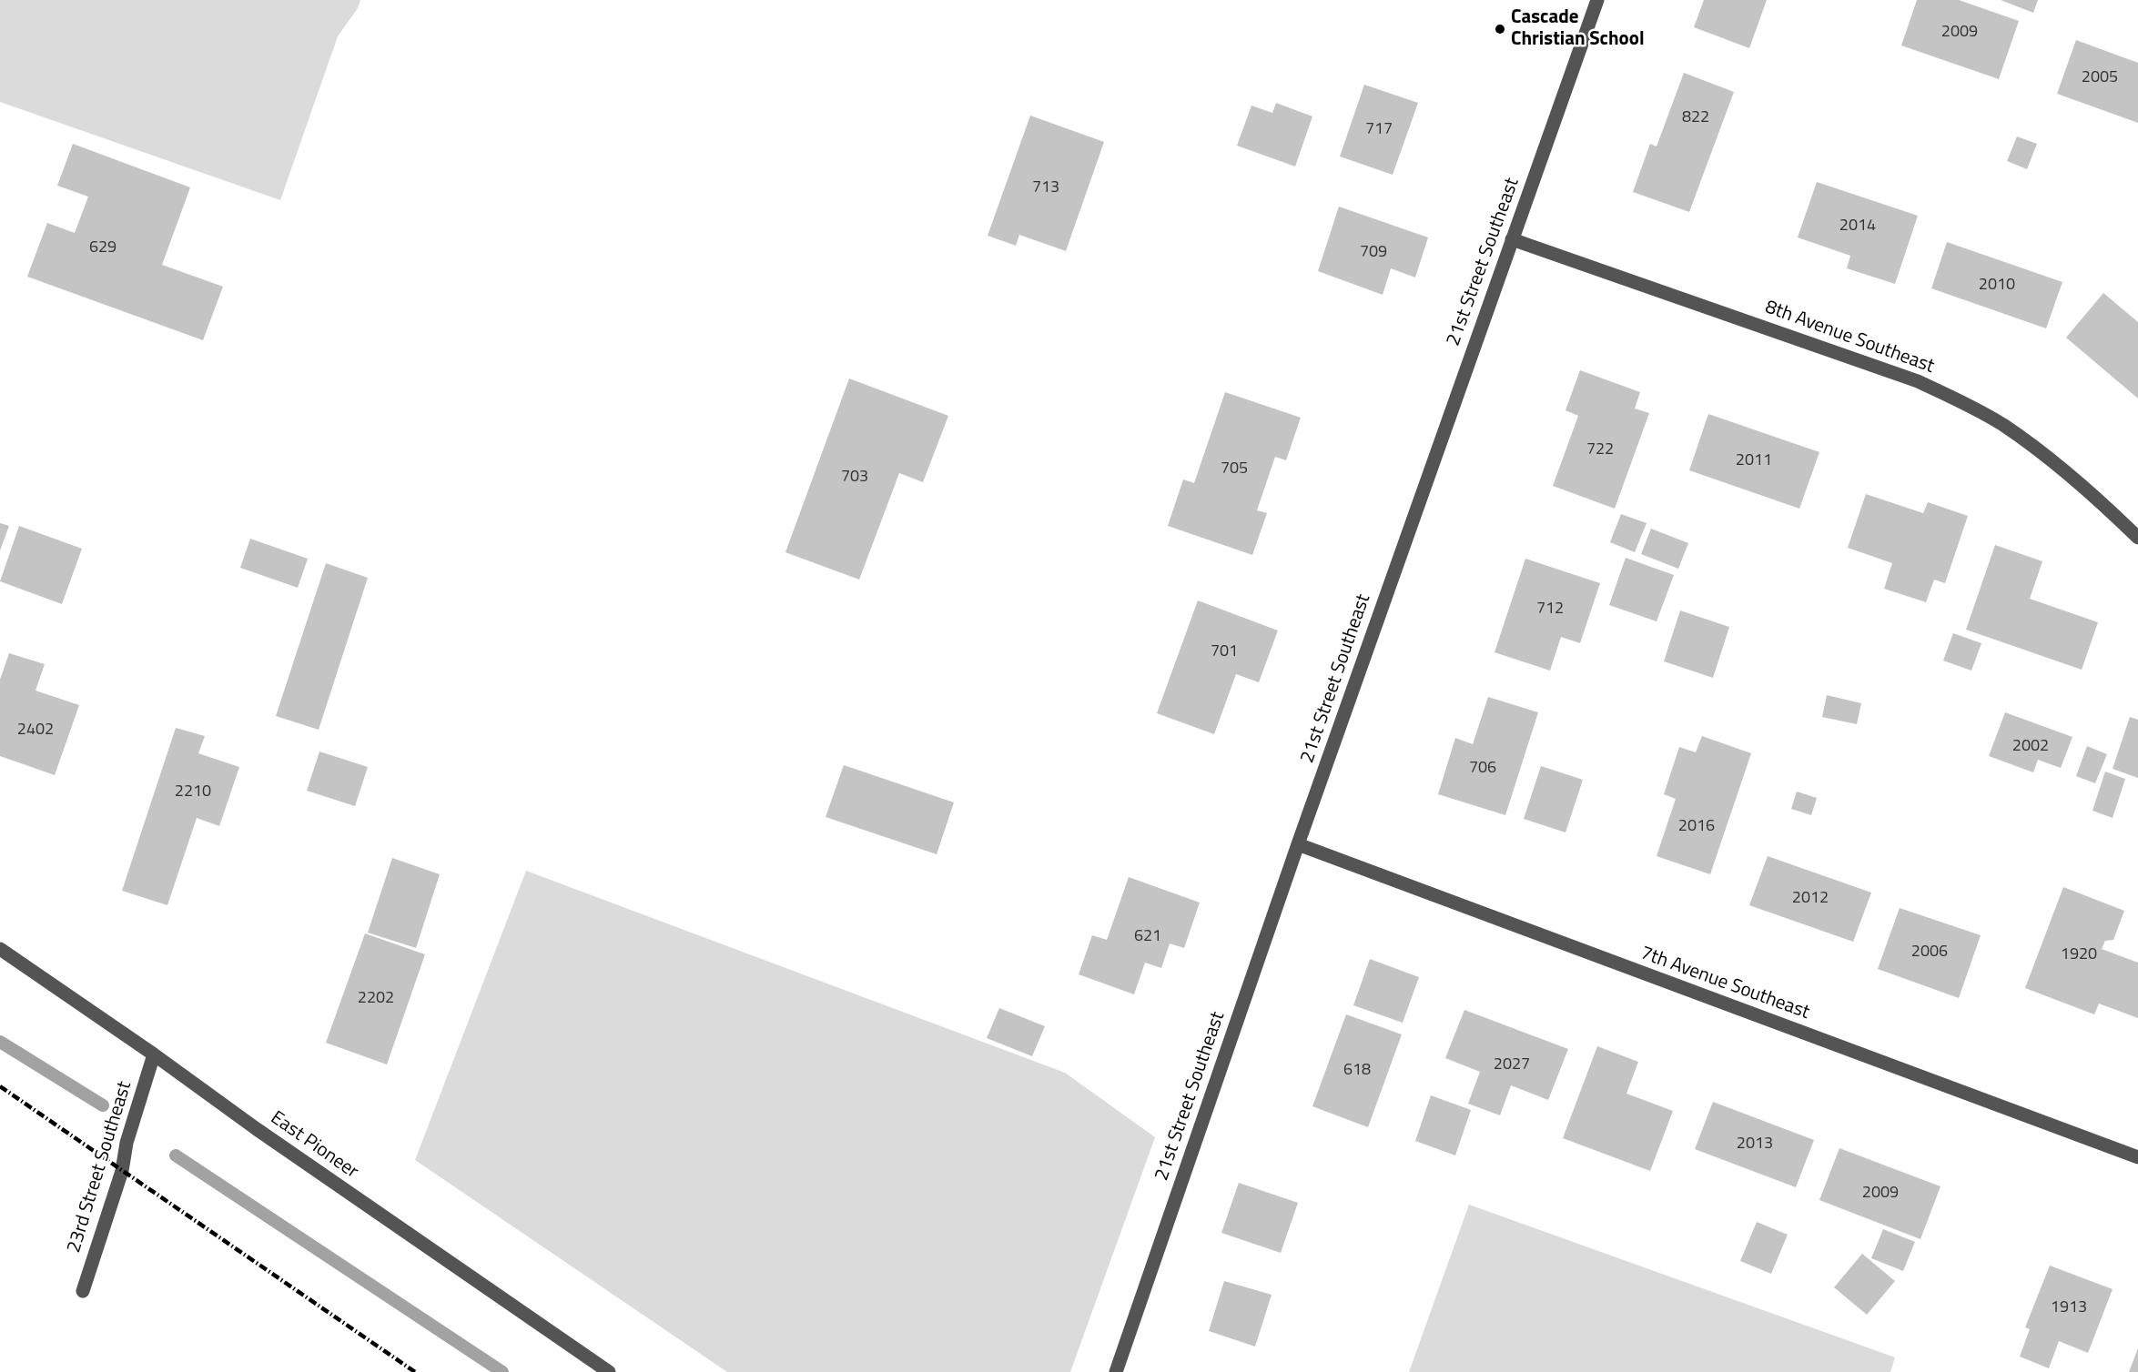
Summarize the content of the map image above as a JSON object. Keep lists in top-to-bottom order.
{
  "streets": {
    "street": [
      "21st Street Southeast",
      "8th Avenue Southeast",
      "7th Avenue Southeast",
      "East Pioneer",
      "23rd Street Southeast"
    ]
  },
  "crossings": [
    ["21st Street Southeast", "8th Avenue Southeast"],
    ["21st Street Southeast", "7th Avenue Southeast"],
    ["East Pioneer", "23rd Street Southeast"]
  ],
  "places": ["Cascade Christian School"],
  "house_numbers": [
    "2009",
    "2005",
    "822",
    "717",
    "713",
    "2014",
    "629",
    "709",
    "2010",
    "722",
    "2011",
    "705",
    "703",
    "712",
    "701",
    "2402",
    "2002",
    "706",
    "2210",
    "2016",
    "2012",
    "621",
    "2006",
    "1920",
    "2202",
    "2027",
    "618",
    "2013",
    "2009",
    "1913"
  ]
}
